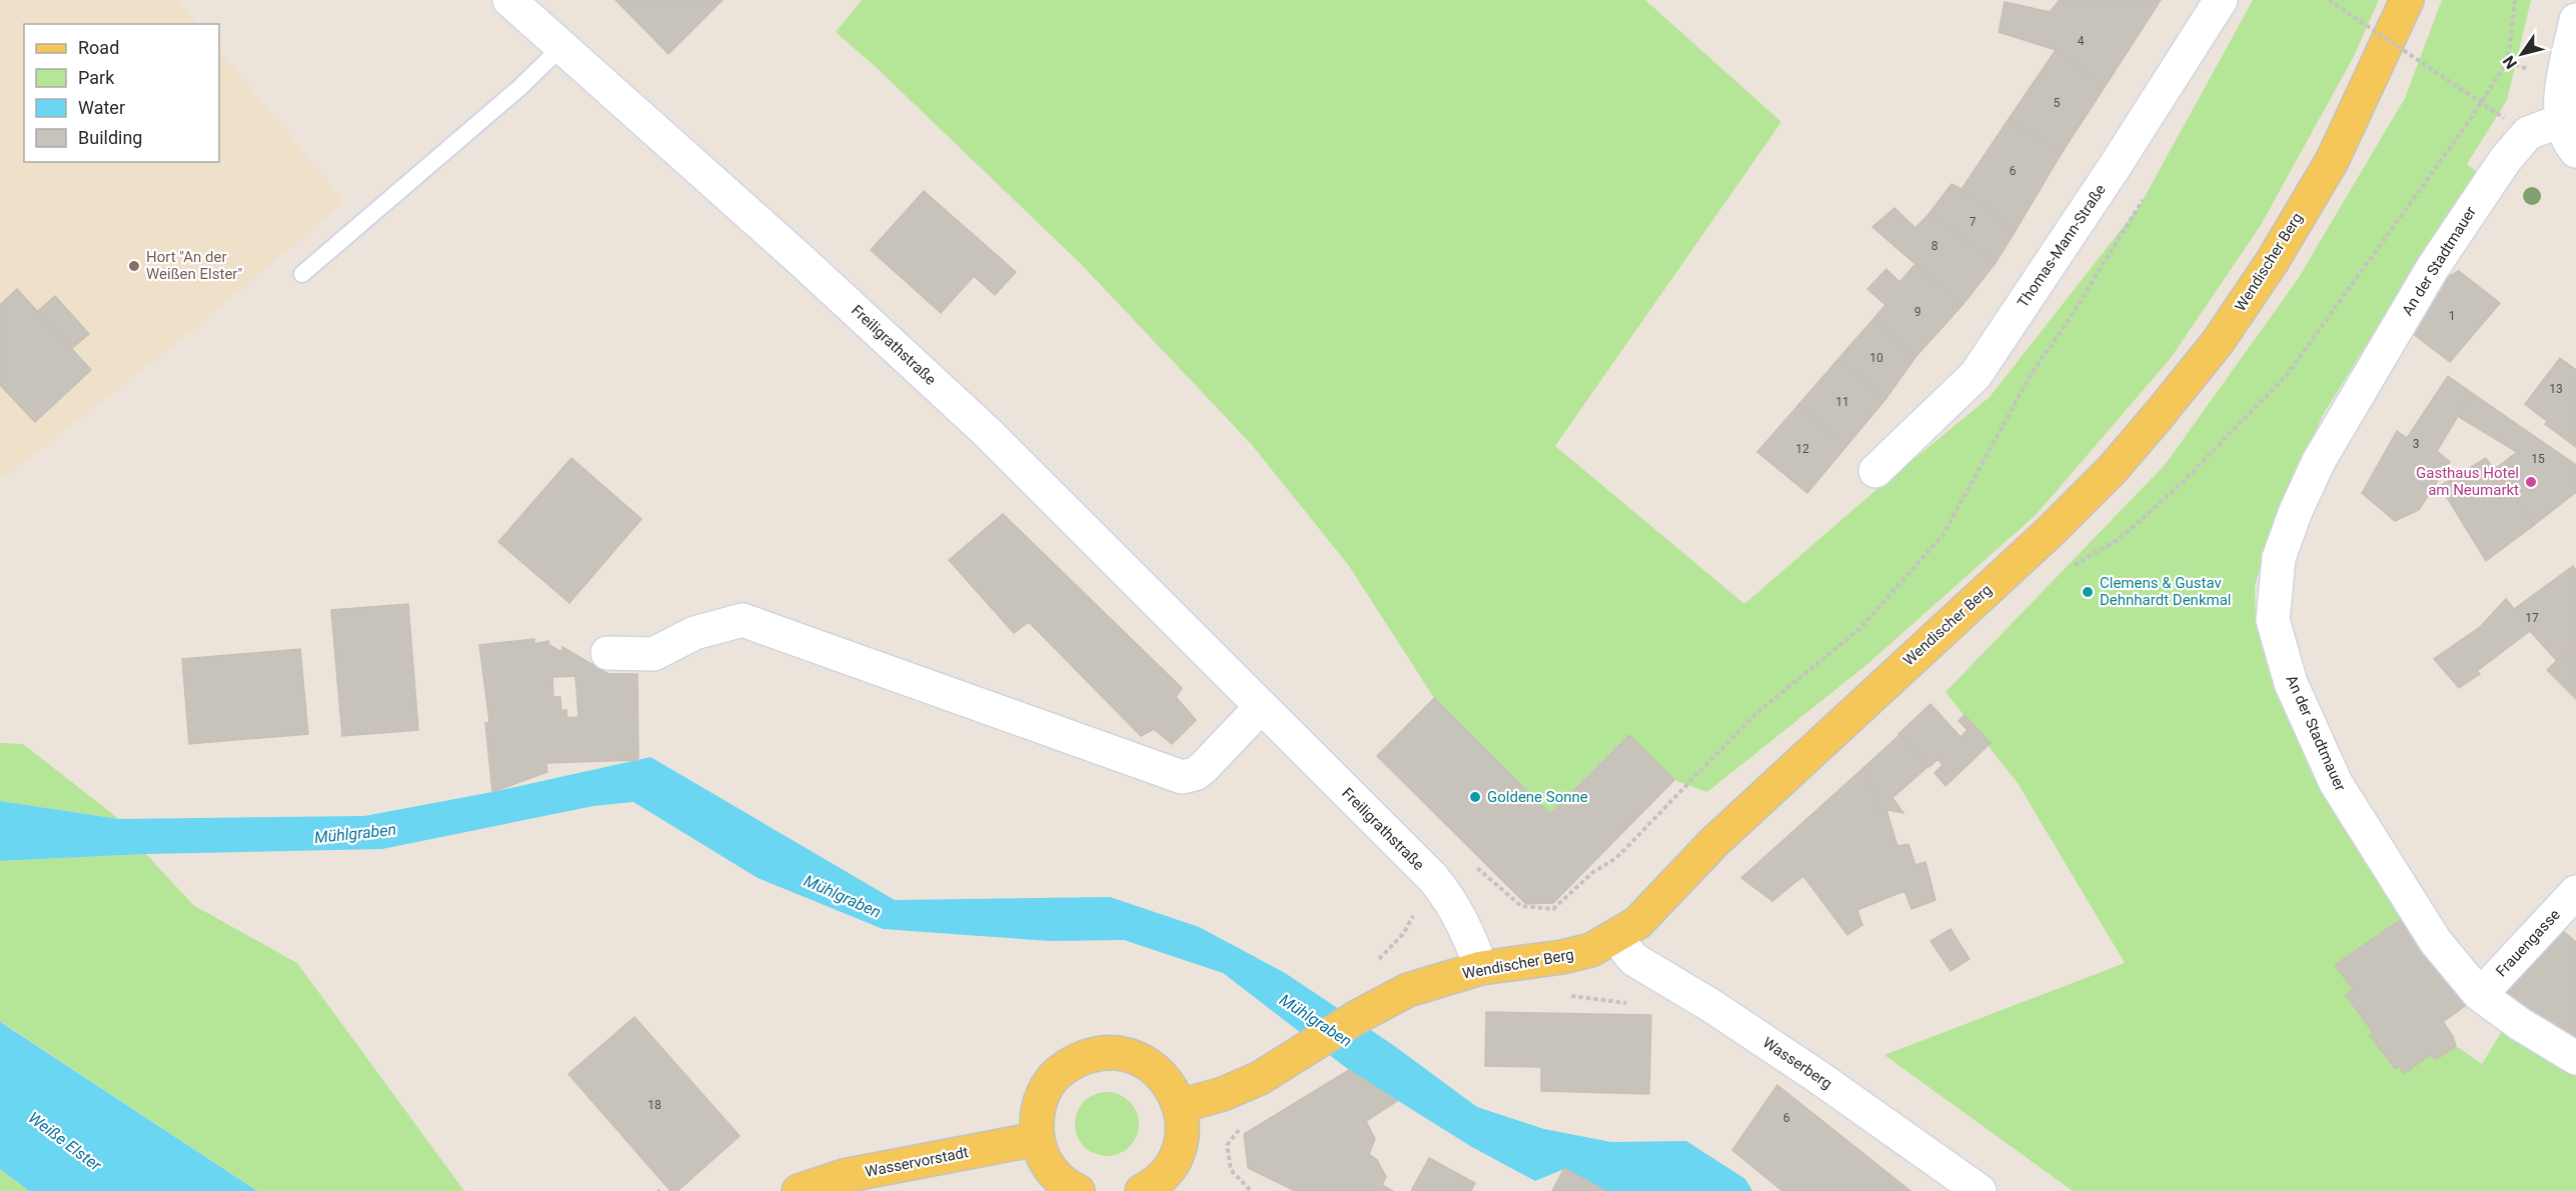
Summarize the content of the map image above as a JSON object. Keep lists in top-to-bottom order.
{
  "streets": {
    "main road": ["Wendischer Berg", "Wasservorstadt"],
    "street": [
      "Thomas-Mann-Straße",
      "An der Stadtmauer",
      "Freiligrathstraße",
      "Frauengasse",
      "Wasserberg"
    ]
  },
  "crossings": [
    ["An der Stadtmauer", "Frauengasse"],
    ["Wendischer Berg", "Freiligrathstraße"],
    ["Wendischer Berg", "Wasserberg"]
  ],
  "water": ["Mühlgraben", "Weiße Elster"],
  "places": [
    "Hort \"An der Weißen Elster\"",
    "Gasthaus Hotel am Neumarkt",
    "Clemens & Gustav Dehnhardt Denkmal",
    "Goldene Sonne"
  ],
  "house_numbers": [
    "4",
    "5",
    "6",
    "7",
    "8",
    "9",
    "1",
    "10",
    "13",
    "11",
    "3",
    "12",
    "15",
    "17",
    "18",
    "6"
  ],
  "legend": [
    "Road",
    "Park",
    "Water",
    "Building"
  ],
  "north": "bottom left"
}
